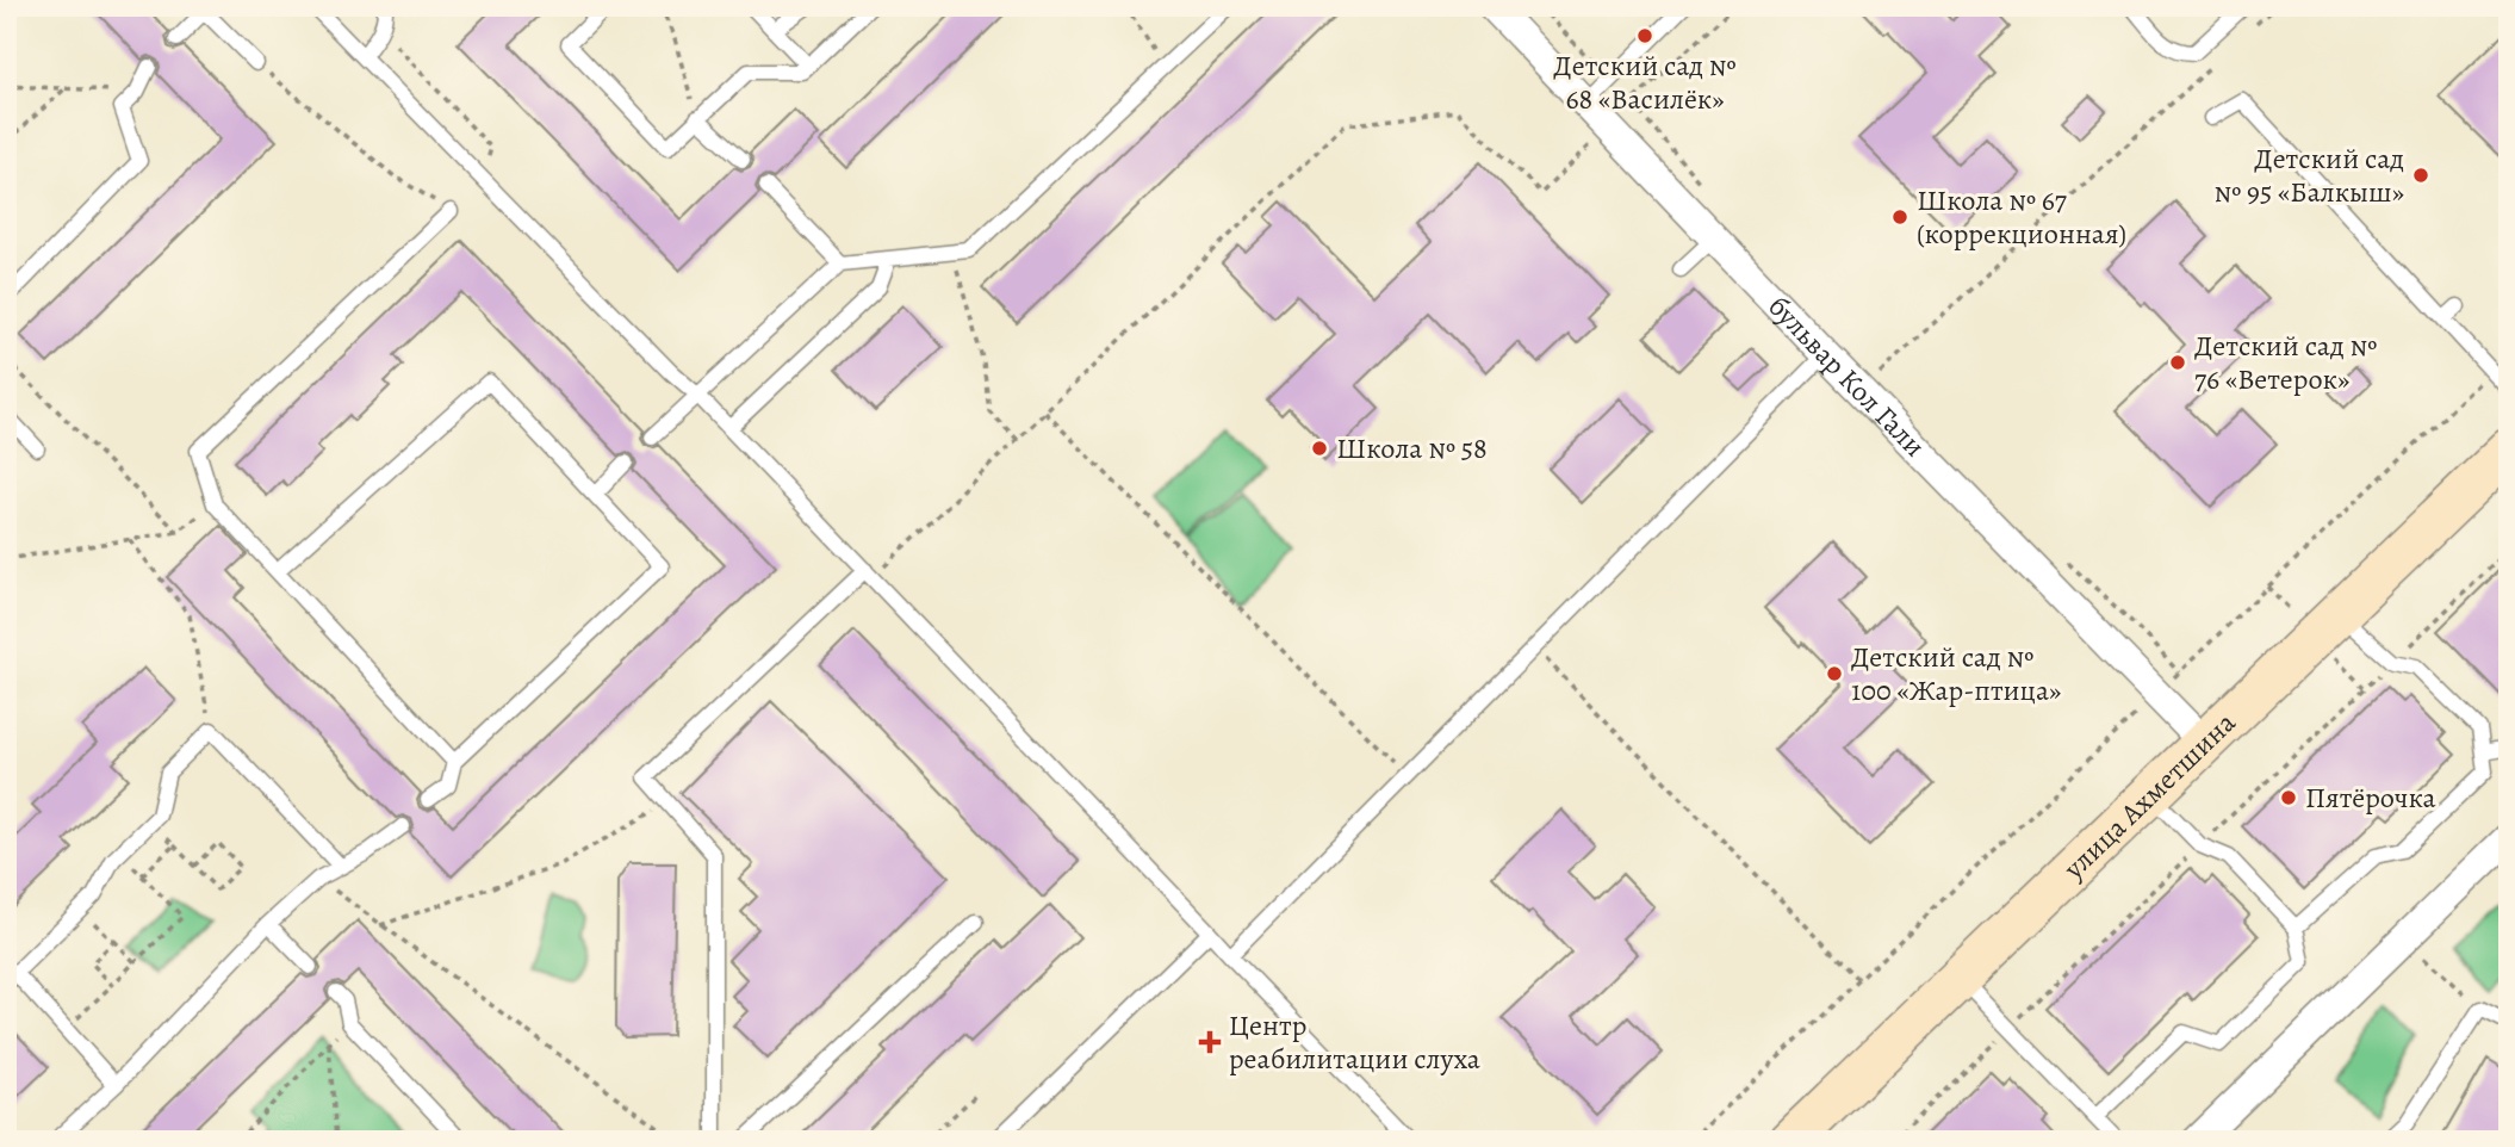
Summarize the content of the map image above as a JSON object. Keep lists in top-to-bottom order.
{
  "streets": {
    "street": ["бульвар Кол Гали", "улица Ахметшина"]
  },
  "crossings": [
    ["бульвар Кол Гали", "улица Ахметшина"]
  ],
  "places": {
    "other": [
      "Детский сад № 68 «Василёк»",
      "Детский сад № 95 «Балкыш»",
      "Школа № 67 (коррекционная)",
      "Детский сад № 76 «Ветерок»",
      "Школа № 58",
      "Детский сад № 100 «Жар-птица»",
      "Пятёрочка"
    ],
    "health": ["Центр реабилитации слуха"]
  }
}
